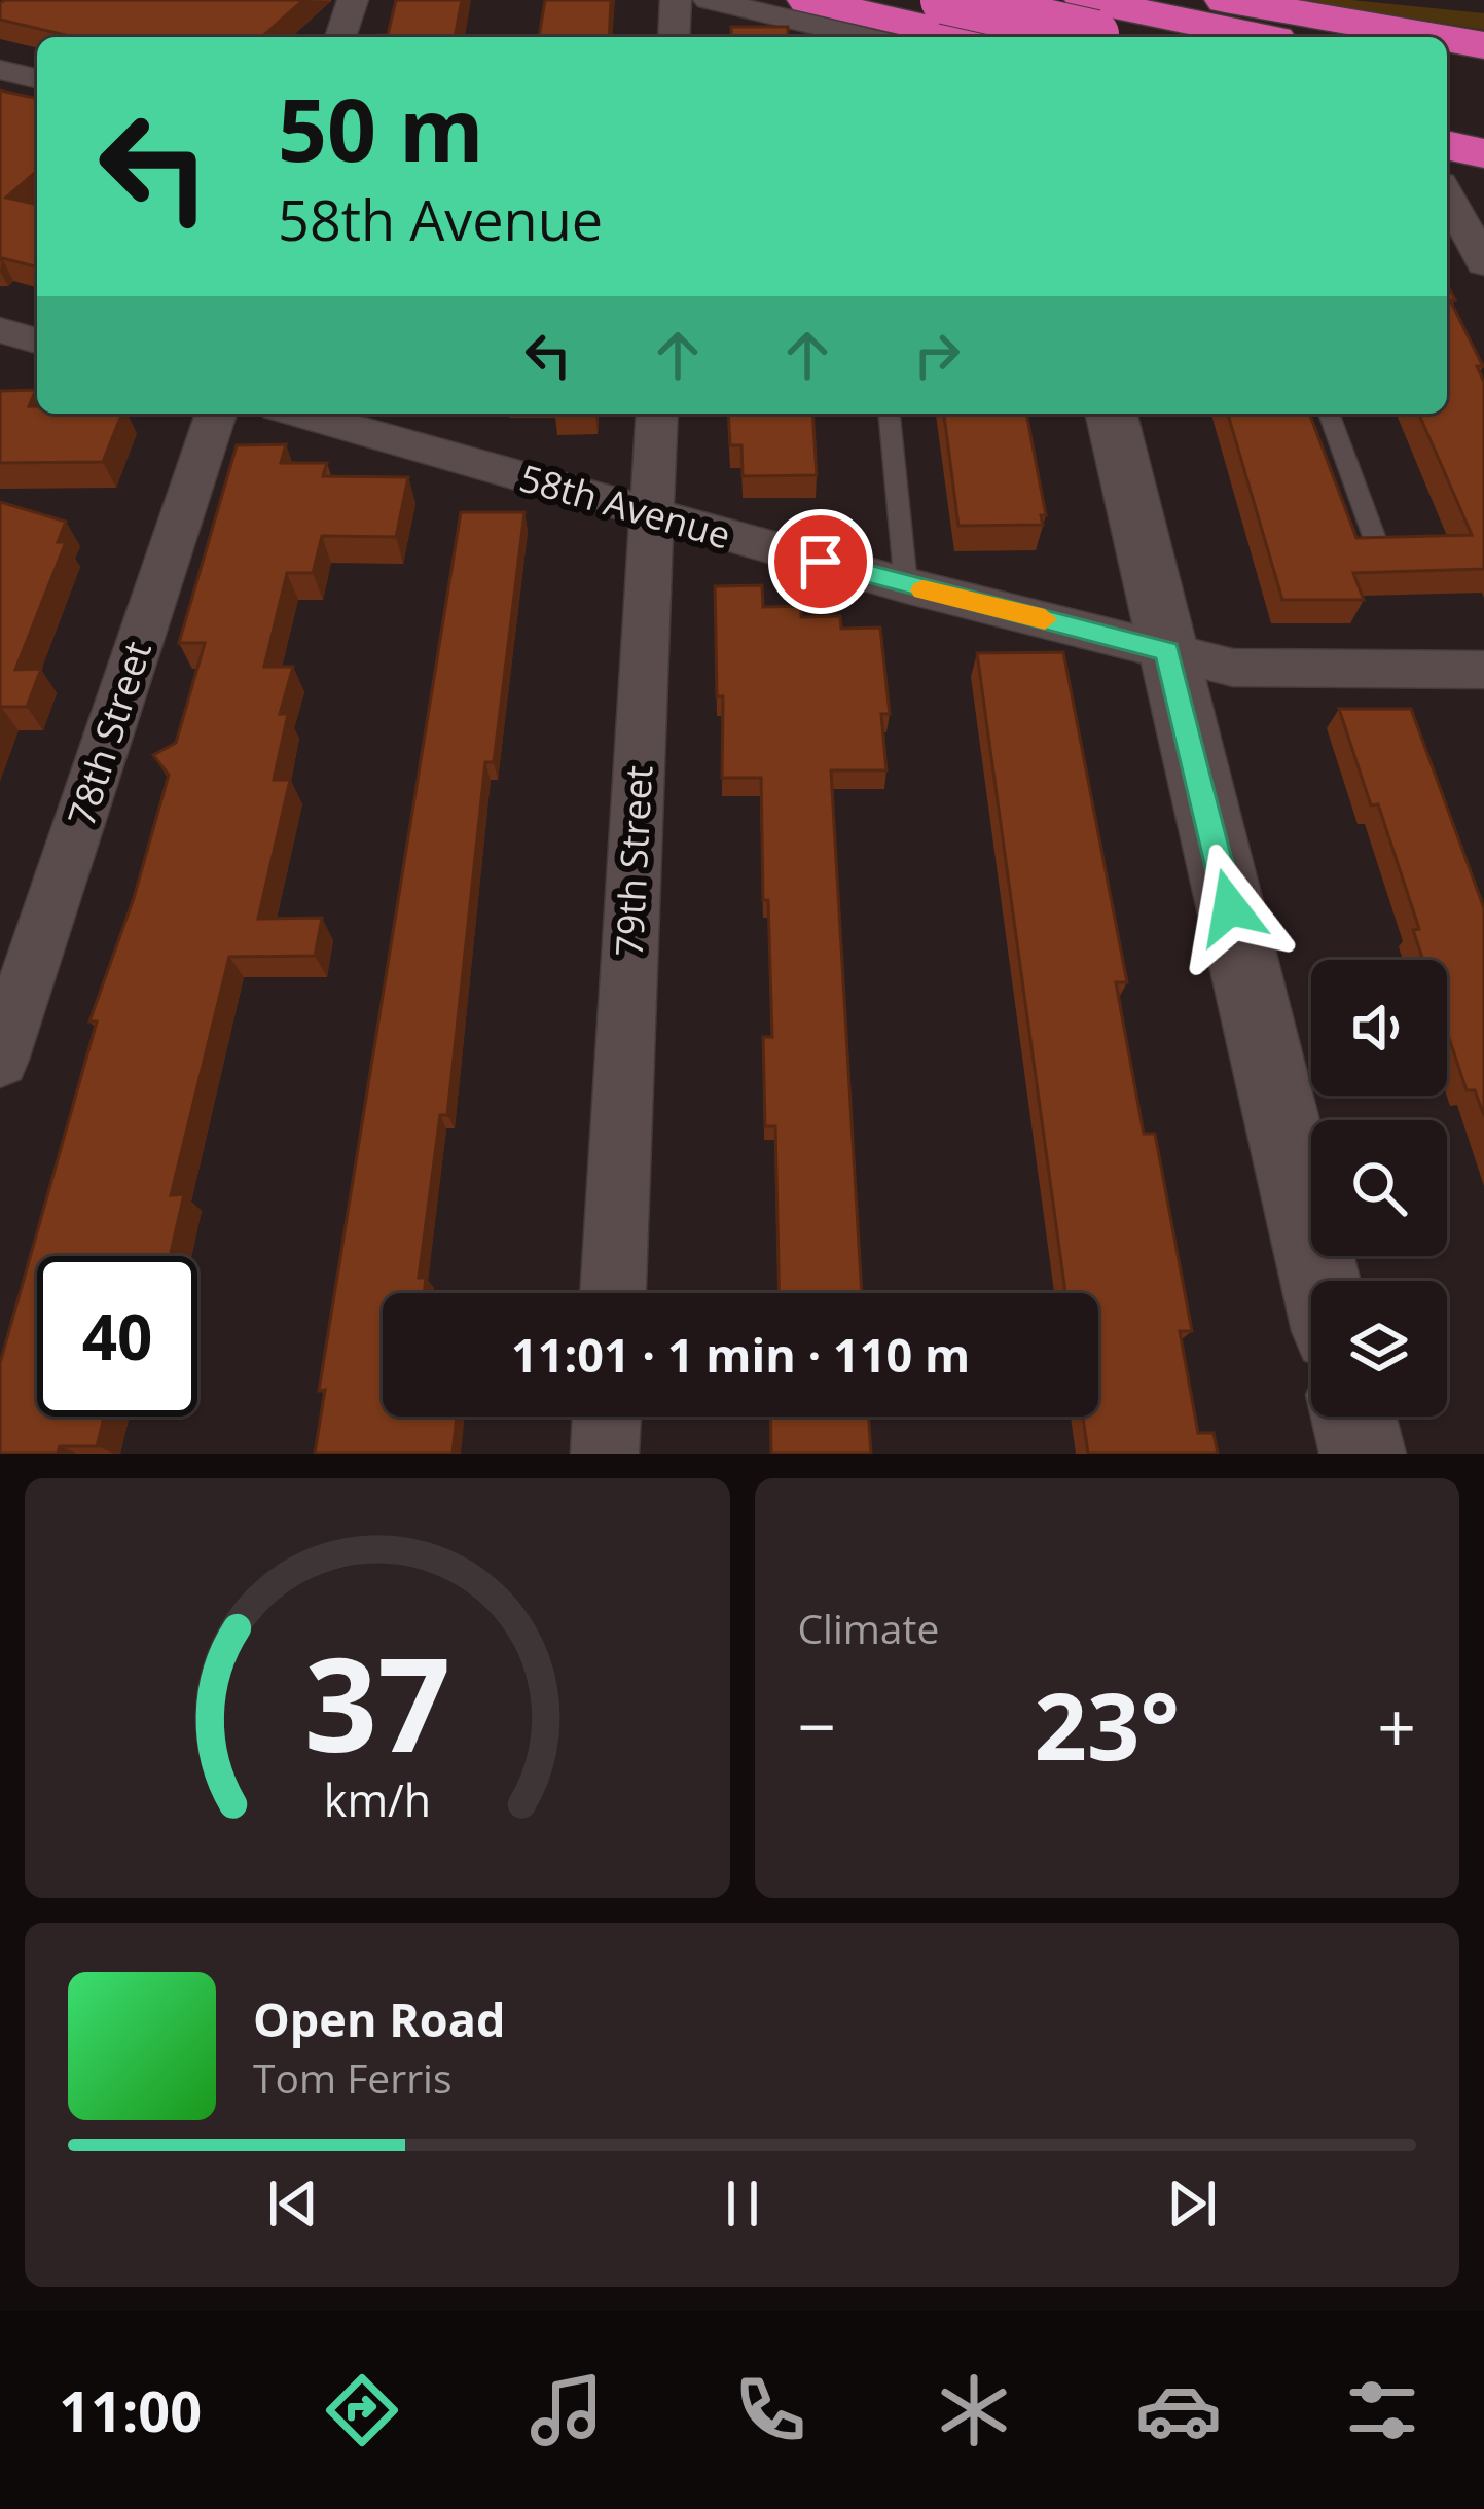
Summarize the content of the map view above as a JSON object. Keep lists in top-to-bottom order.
{
  "streets": {
    "street": ["58th Avenue", "78th Street", "79th Street"]
  },
  "crossings": [
    ["58th Avenue", "79th Street"]
  ],
  "page": {
    "turn": ["50 m", "58th Avenue"],
    "limit": "40",
    "trip": "11:01 · 1 min · 110 m",
    "tile": "Climate",
    "heat": ["−", "23°", "+"],
    "song": ["Open Road", "Tom Ferris"],
    "tabs": "11:00",
    "gauge": ["37", "km/h"]
  }
}
